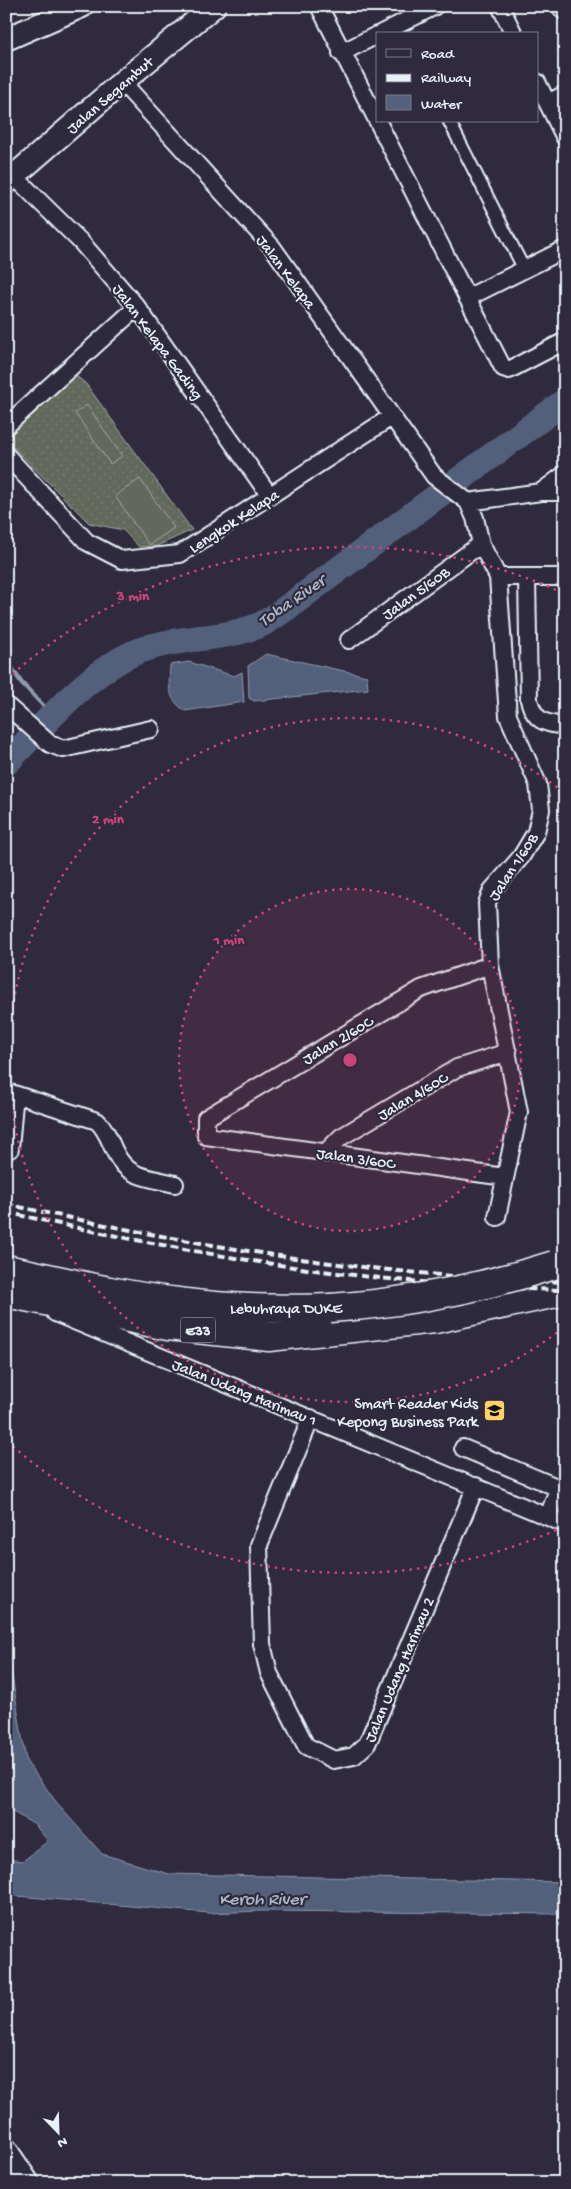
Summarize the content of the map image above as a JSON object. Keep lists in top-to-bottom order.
{
  "streets": {
    "highway": ["Lebuhraya DUKE", "E33"],
    "main road": ["Jalan Segambut"],
    "street": [
      "Jalan Kelapa",
      "Jalan Kelapa Gading",
      "Lengkok Kelapa",
      "Jalan 5/60B",
      "Jalan 1/60B",
      "Jalan 2/60C",
      "Jalan 4/60C",
      "Jalan 3/60C",
      "Jalan Udang Harimau 1",
      "Jalan Udang Harimau 2"
    ]
  },
  "crossings": [
    ["Jalan Segambut", "Jalan Kelapa"],
    ["Jalan Segambut", "Jalan Kelapa Gading"],
    ["Jalan Kelapa", "Lengkok Kelapa"],
    ["Jalan Kelapa", "Jalan 1/60B"],
    ["Jalan Kelapa Gading", "Lengkok Kelapa"],
    ["Jalan 5/60B", "Jalan 1/60B"],
    ["Jalan 1/60B", "Jalan 2/60C"],
    ["Jalan 1/60B", "Jalan 4/60C"],
    ["Jalan 1/60B", "Jalan 3/60C"],
    ["Jalan 2/60C", "Jalan 3/60C"],
    ["Jalan 4/60C", "Jalan 3/60C"],
    ["Jalan Udang Harimau 1", "Jalan Udang Harimau 2"]
  ],
  "water": ["Toba River", "Keroh River"],
  "places": {
    "school or university": ["Smart Reader Kids Kepong Business Park"]
  },
  "legend": ["Road", "Railway", "Water"],
  "north": "bottom right",
  "rings": ["3 min", "2 min", "1 min"]
}
